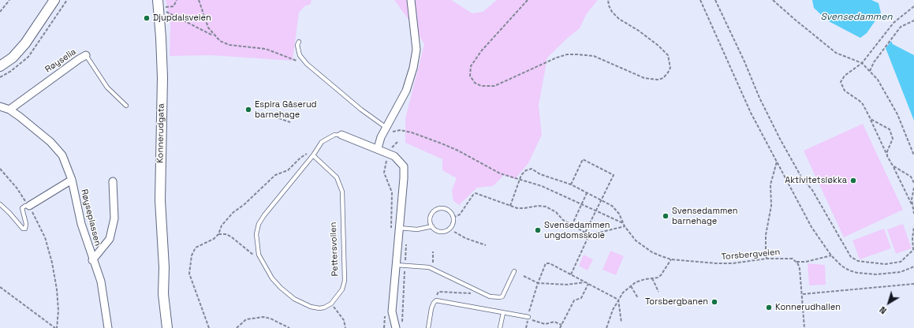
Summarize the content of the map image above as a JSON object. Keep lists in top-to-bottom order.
{
  "streets": {
    "main road": ["Konnerudgata"],
    "street": ["Røyselia", "Røyseplassen"],
    "lane": ["Pettersvollen"],
    "path": ["Torsbergveien"]
  },
  "crossings": [
    ["Røyselia", "Røyseplassen"]
  ],
  "water": ["Svensedammen"],
  "places": [
    "Djupdalsveien",
    "Espira Gåserud barnehage",
    "Aktivitetsløkka",
    "Svensedammen barnehage",
    "Svensedammen ungdomsskole",
    "Torsbergbanen",
    "Konnerudhallen"
  ],
  "north": "bottom left"
}
